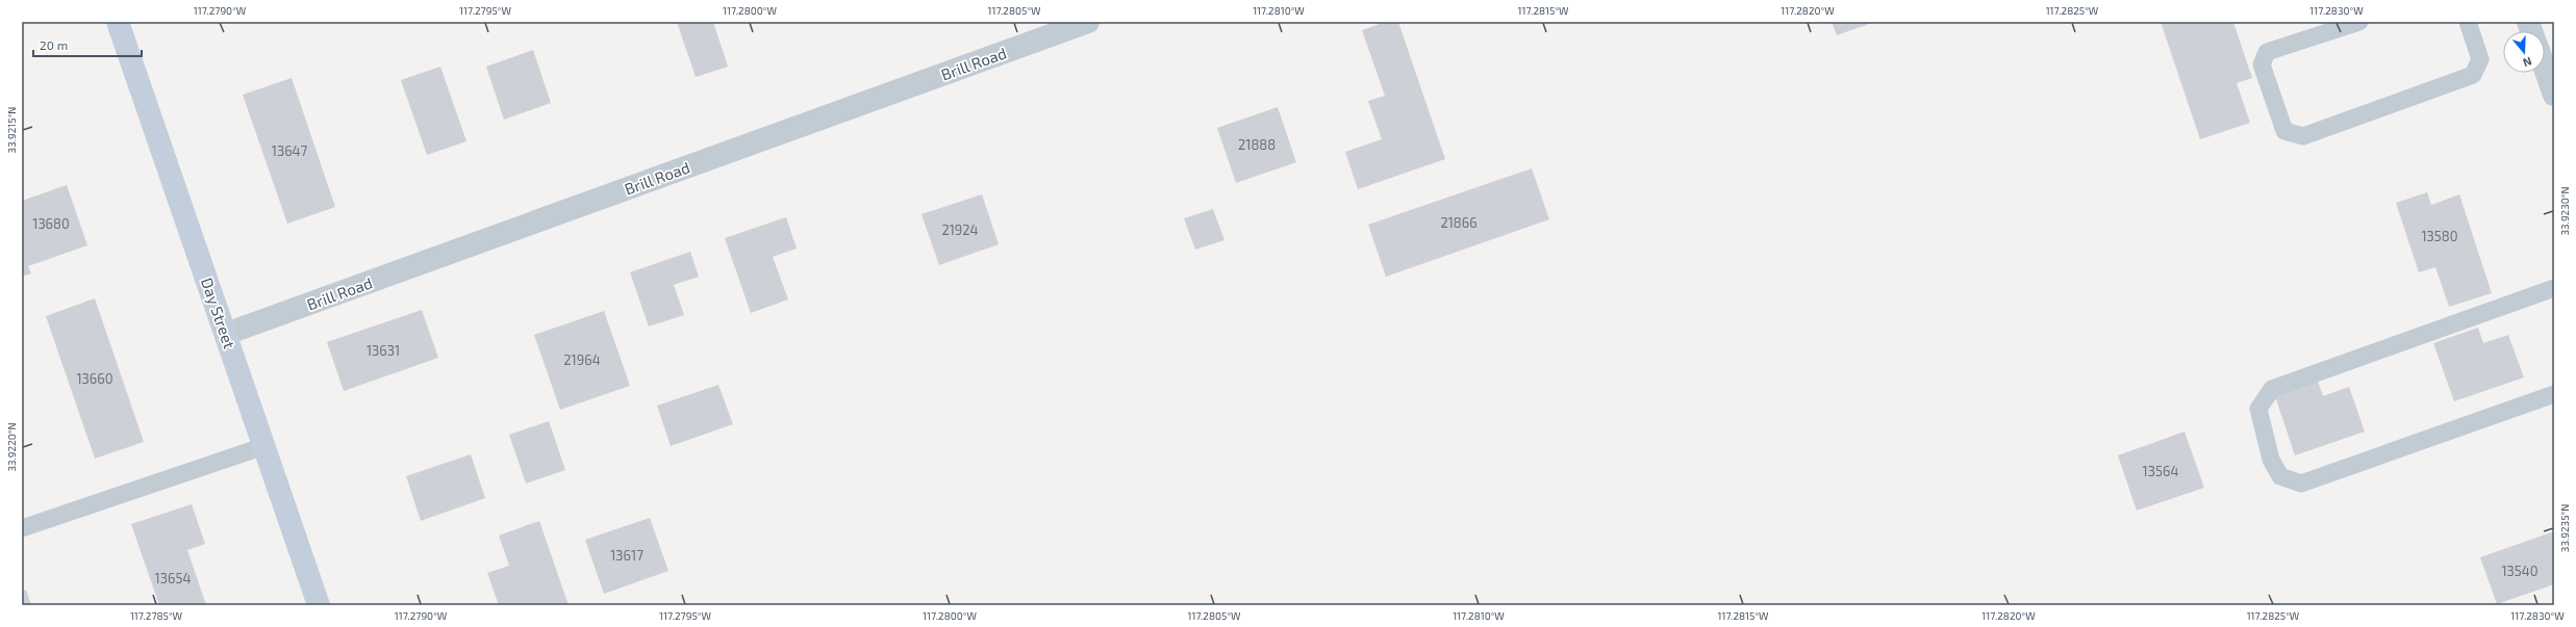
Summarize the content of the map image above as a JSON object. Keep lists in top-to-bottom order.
{
  "streets": {
    "main road": ["Day Street"],
    "street": ["Brill Road"]
  },
  "crossings": [
    ["Brill Road", "Day Street"]
  ],
  "house_numbers": [
    "21888",
    "13647",
    "21866",
    "13680",
    "21924",
    "13580",
    "13631",
    "21964",
    "13660",
    "13564",
    "13617",
    "13540",
    "13654"
  ],
  "scale_bar": "20 m",
  "north": "bottom",
  "coordinates": [
    "117.2790°W",
    "117.2795°W",
    "117.2800°W",
    "117.2805°W",
    "117.2810°W",
    "117.2815°W",
    "117.2820°W",
    "117.2825°W",
    "117.2830°W",
    "33.9215°N",
    "33.9230°N",
    "33.9220°N",
    "33.9235°N",
    "117.2785°W"
  ]
}
